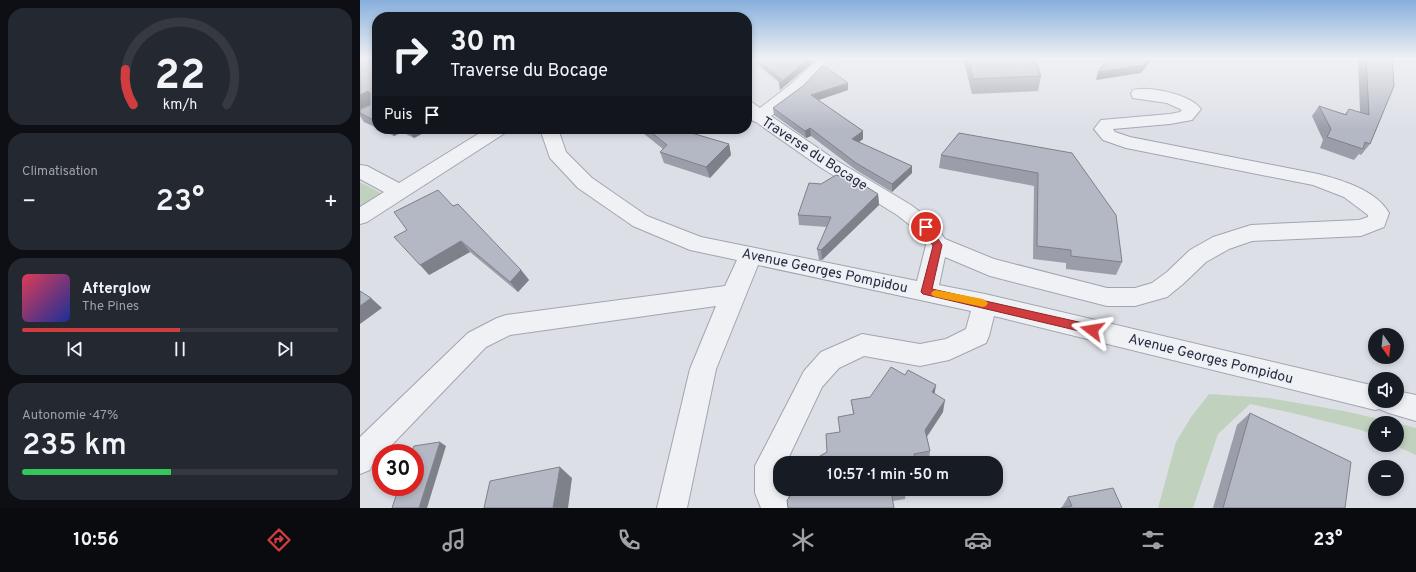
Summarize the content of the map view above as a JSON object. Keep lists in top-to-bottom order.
{
  "streets": {
    "street": ["Traverse du Bocage", "Avenue Georges Pompidou"]
  },
  "north": "bottom",
  "page": {
    "turn": ["30 m", "Traverse du Bocage"],
    "then": "Puis",
    "tile": [
      "Climatisation",
      ["Autonomie · 47%", "235 km"]
    ],
    "heat": ["−", "23°", "+"],
    "song": ["Afterglow", "The Pines"],
    "map_buttons": ["+", "−"],
    "limit": "30",
    "trip": "10:57 · 1 min · 50 m",
    "tabs": ["10:56", "23°"],
    "gauge": ["22", "km/h"]
  }
}
